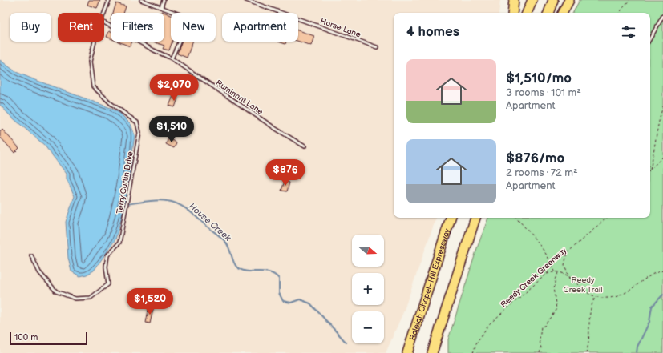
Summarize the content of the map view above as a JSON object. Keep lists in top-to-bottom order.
{
  "streets": {
    "highway": ["Raleigh Chapel–Hill Expressway"],
    "lane": ["Horse Lane", "Ruminant Lane", "Terry Curtin Drive"],
    "path": ["Reedy Creek Greenway"]
  },
  "water": ["House Creek"],
  "parks": ["Reedy Creek Trail"],
  "scale_bar": "100 m",
  "north": "right",
  "page": {
    "chip": [
      "Buy",
      "Rent",
      "Filters",
      "New",
      "Apartment"
    ],
    "heading": "4 homes",
    "list": [
      {
        "name": "$1,510/mo",
        "note": "3 rooms · 101 m² · Apartment"
      },
      {
        "name": "$876/mo",
        "note": "2 rooms · 72 m² · Apartment"
      }
    ],
    "price": [
      "$2,070",
      "$1,510",
      "$876",
      "$1,520"
    ],
    "map_buttons": ["+", "−"],
    "scale": "100 m"
  }
}
